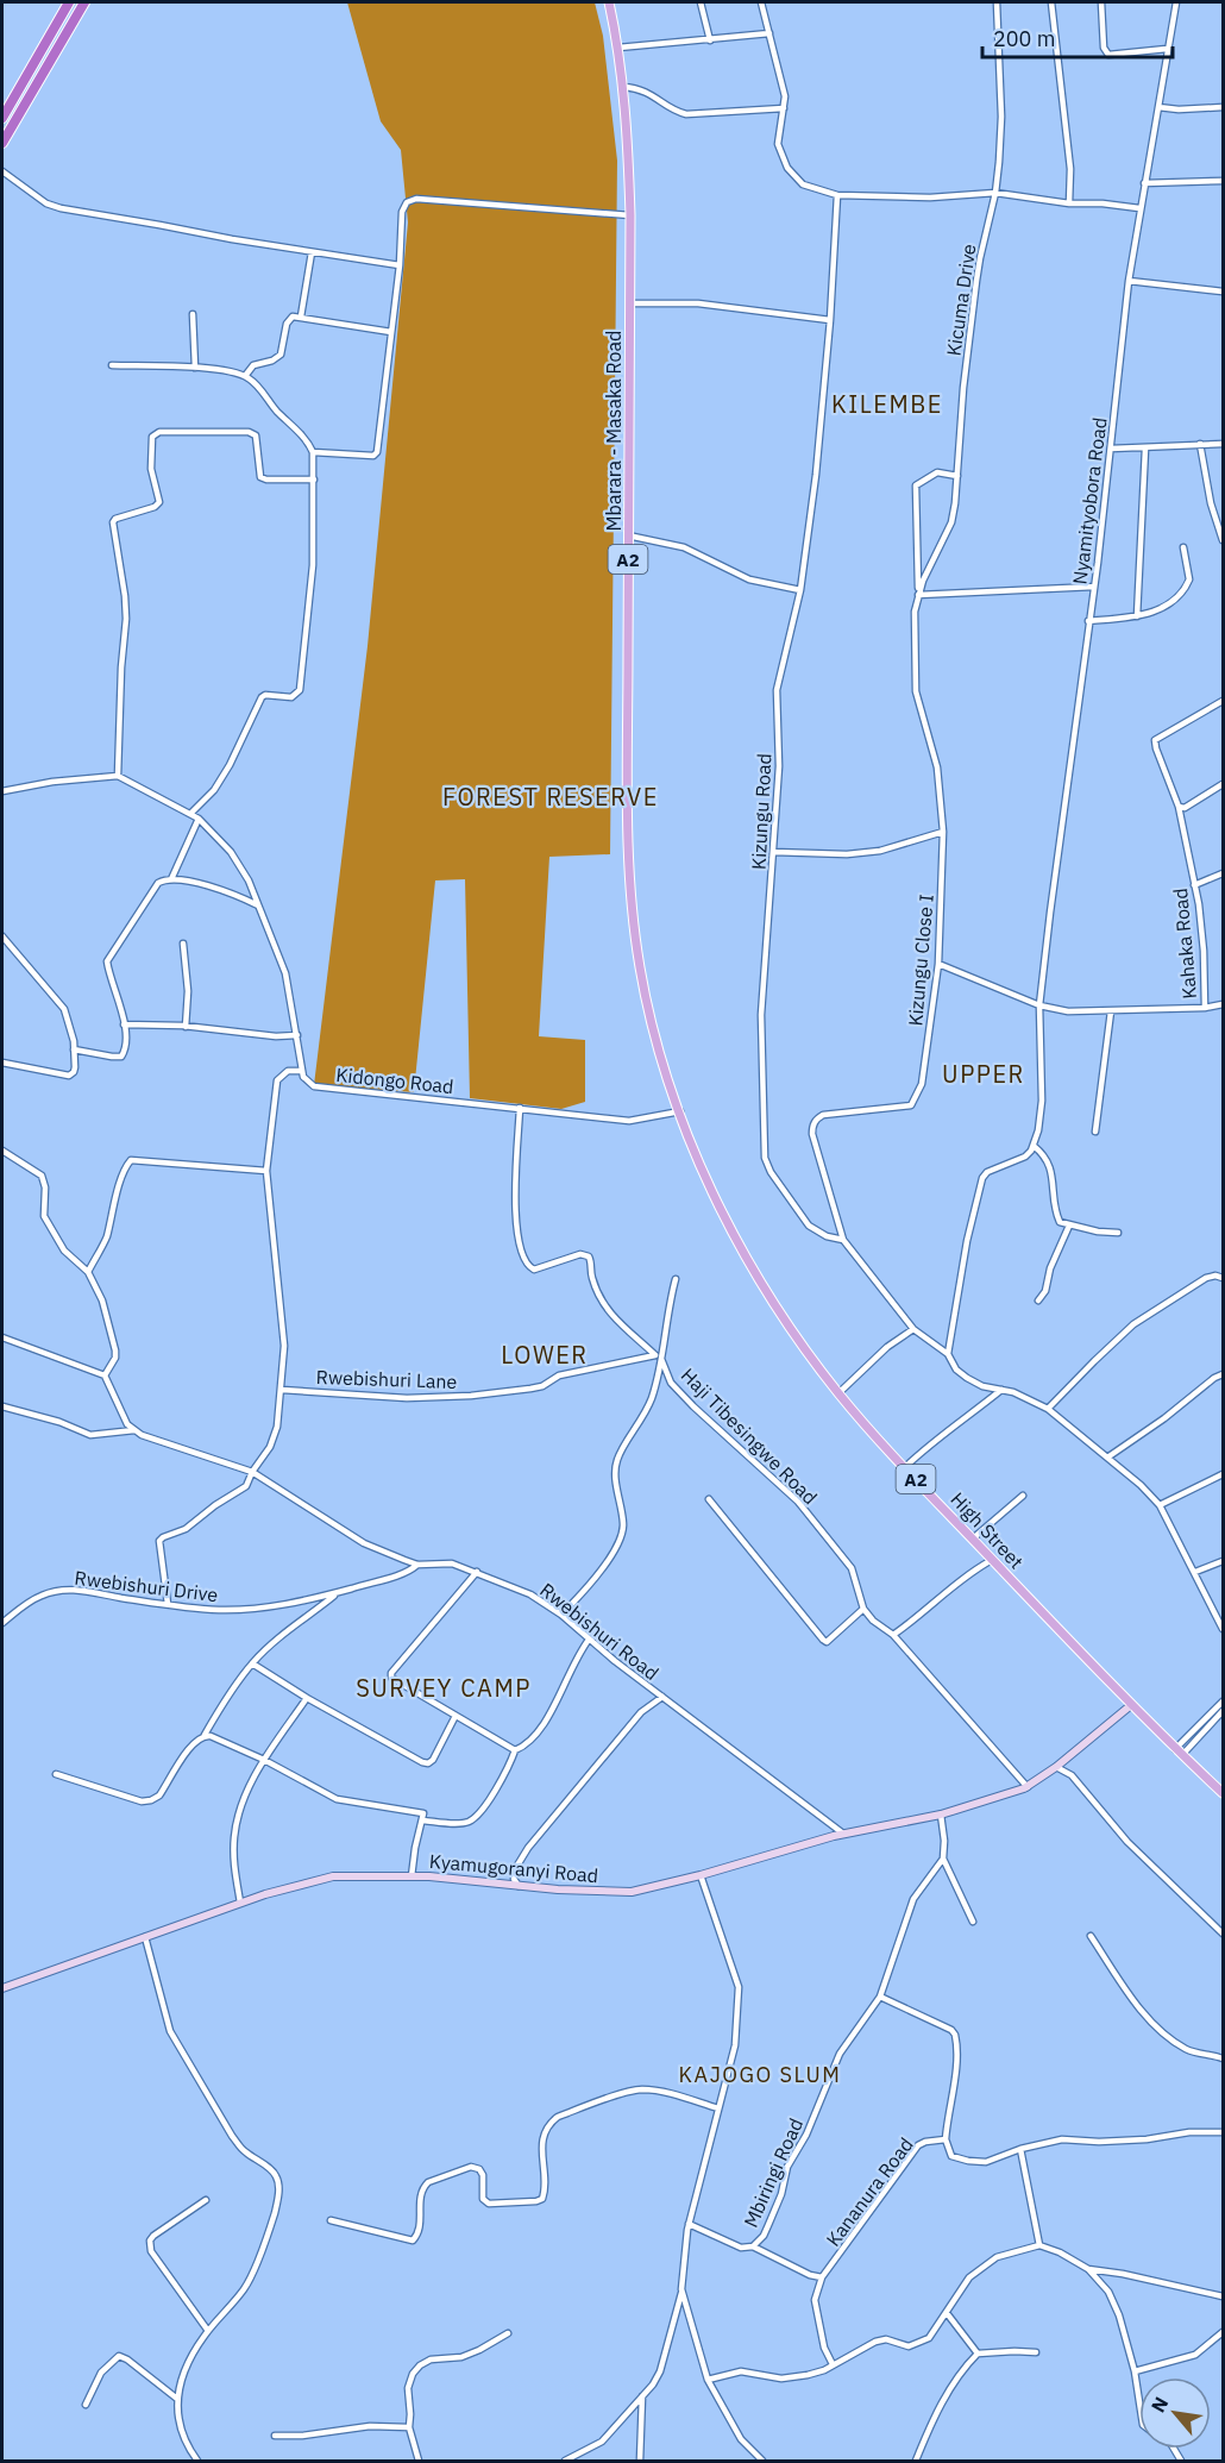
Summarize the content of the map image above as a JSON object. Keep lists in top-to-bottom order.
{
  "streets": {
    "main road": ["Mbarara - Masaka Road", "A2", "High Street"],
    "street": [
      "Kicuma Drive",
      "Nyamityobora Road",
      "Kizungu Road",
      "Kahaka Road",
      "Kizungu Close I",
      "Kidongo Road",
      "Rwebishuri Lane",
      "Haji Tibesingwe Road",
      "Rwebishuri Drive",
      "Rwebishuri Road",
      "Kyamugoranyi Road",
      "Mbiringi Road",
      "Kananura Road"
    ]
  },
  "crossings": [
    ["Kicuma Drive", "Kizungu Close I"],
    ["Mbarara - Masaka Road", "Kidongo Road"],
    ["Mbarara - Masaka Road", "High Street"],
    ["Nyamityobora Road", "Kahaka Road"],
    ["Kizungu Road", "Kizungu Close I"],
    ["Kahaka Road", "Kizungu Close I"],
    ["Kidongo Road", "High Street"],
    ["Rwebishuri Lane", "Haji Tibesingwe Road"],
    ["High Street", "Kyamugoranyi Road"],
    ["Rwebishuri Drive", "Rwebishuri Road"],
    ["Rwebishuri Road", "Kyamugoranyi Road"]
  ],
  "districts": [
    "KILEMBE",
    "FOREST RESERVE",
    "UPPER",
    "LOWER",
    "SURVEY CAMP",
    "KAJOGO SLUM"
  ],
  "scale_bar": "200 m",
  "north": "top left"
}
